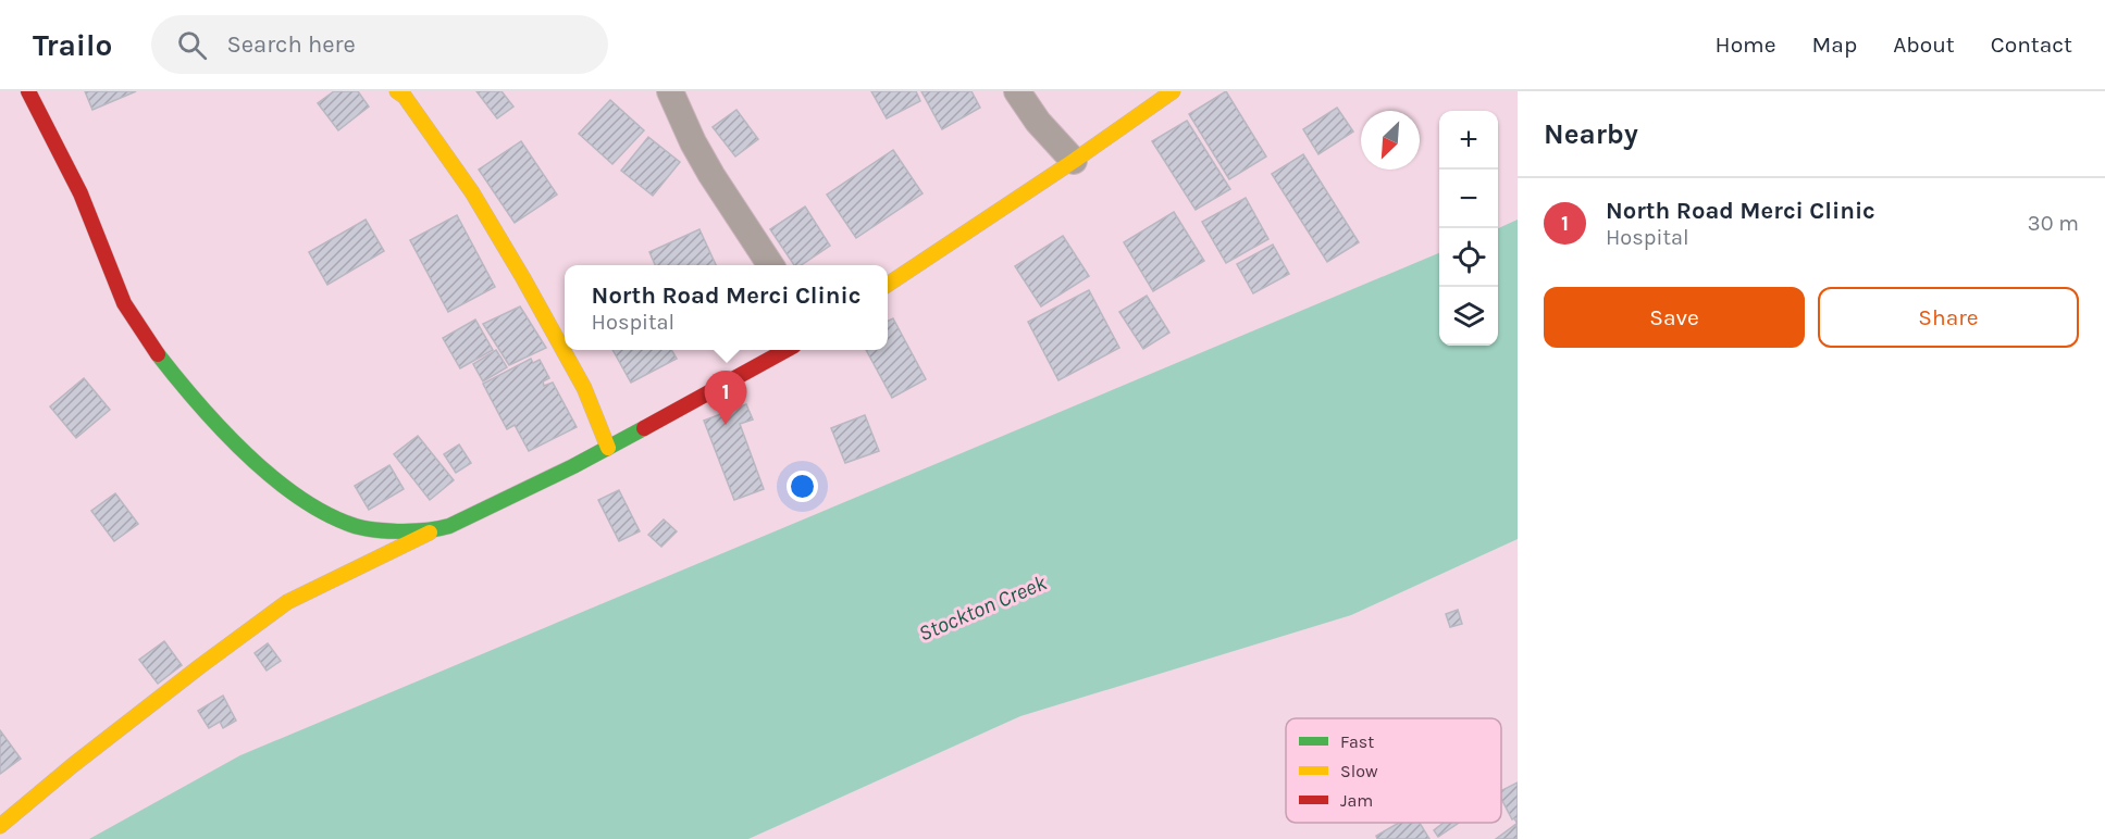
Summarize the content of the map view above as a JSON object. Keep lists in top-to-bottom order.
{
  "water": ["Stockton Creek"],
  "legend": ["Fast", "Slow", "Jam"],
  "north": "bottom left",
  "page": {
    "header": "Trailo",
    "search": "Search here",
    "nav": [
      "Home",
      "Map",
      "About",
      "Contact"
    ],
    "heading": "Nearby",
    "map_buttons": ["+", "−"],
    "list": [
      {
        "mark": "1",
        "name": "North Road Merci Clinic",
        "note": "Hospital",
        "value": "30 m"
      }
    ],
    "popup": ["North Road Merci Clinic", "Hospital"],
    "buttons": ["Save", "Share"],
    "pins": "1"
  }
}
